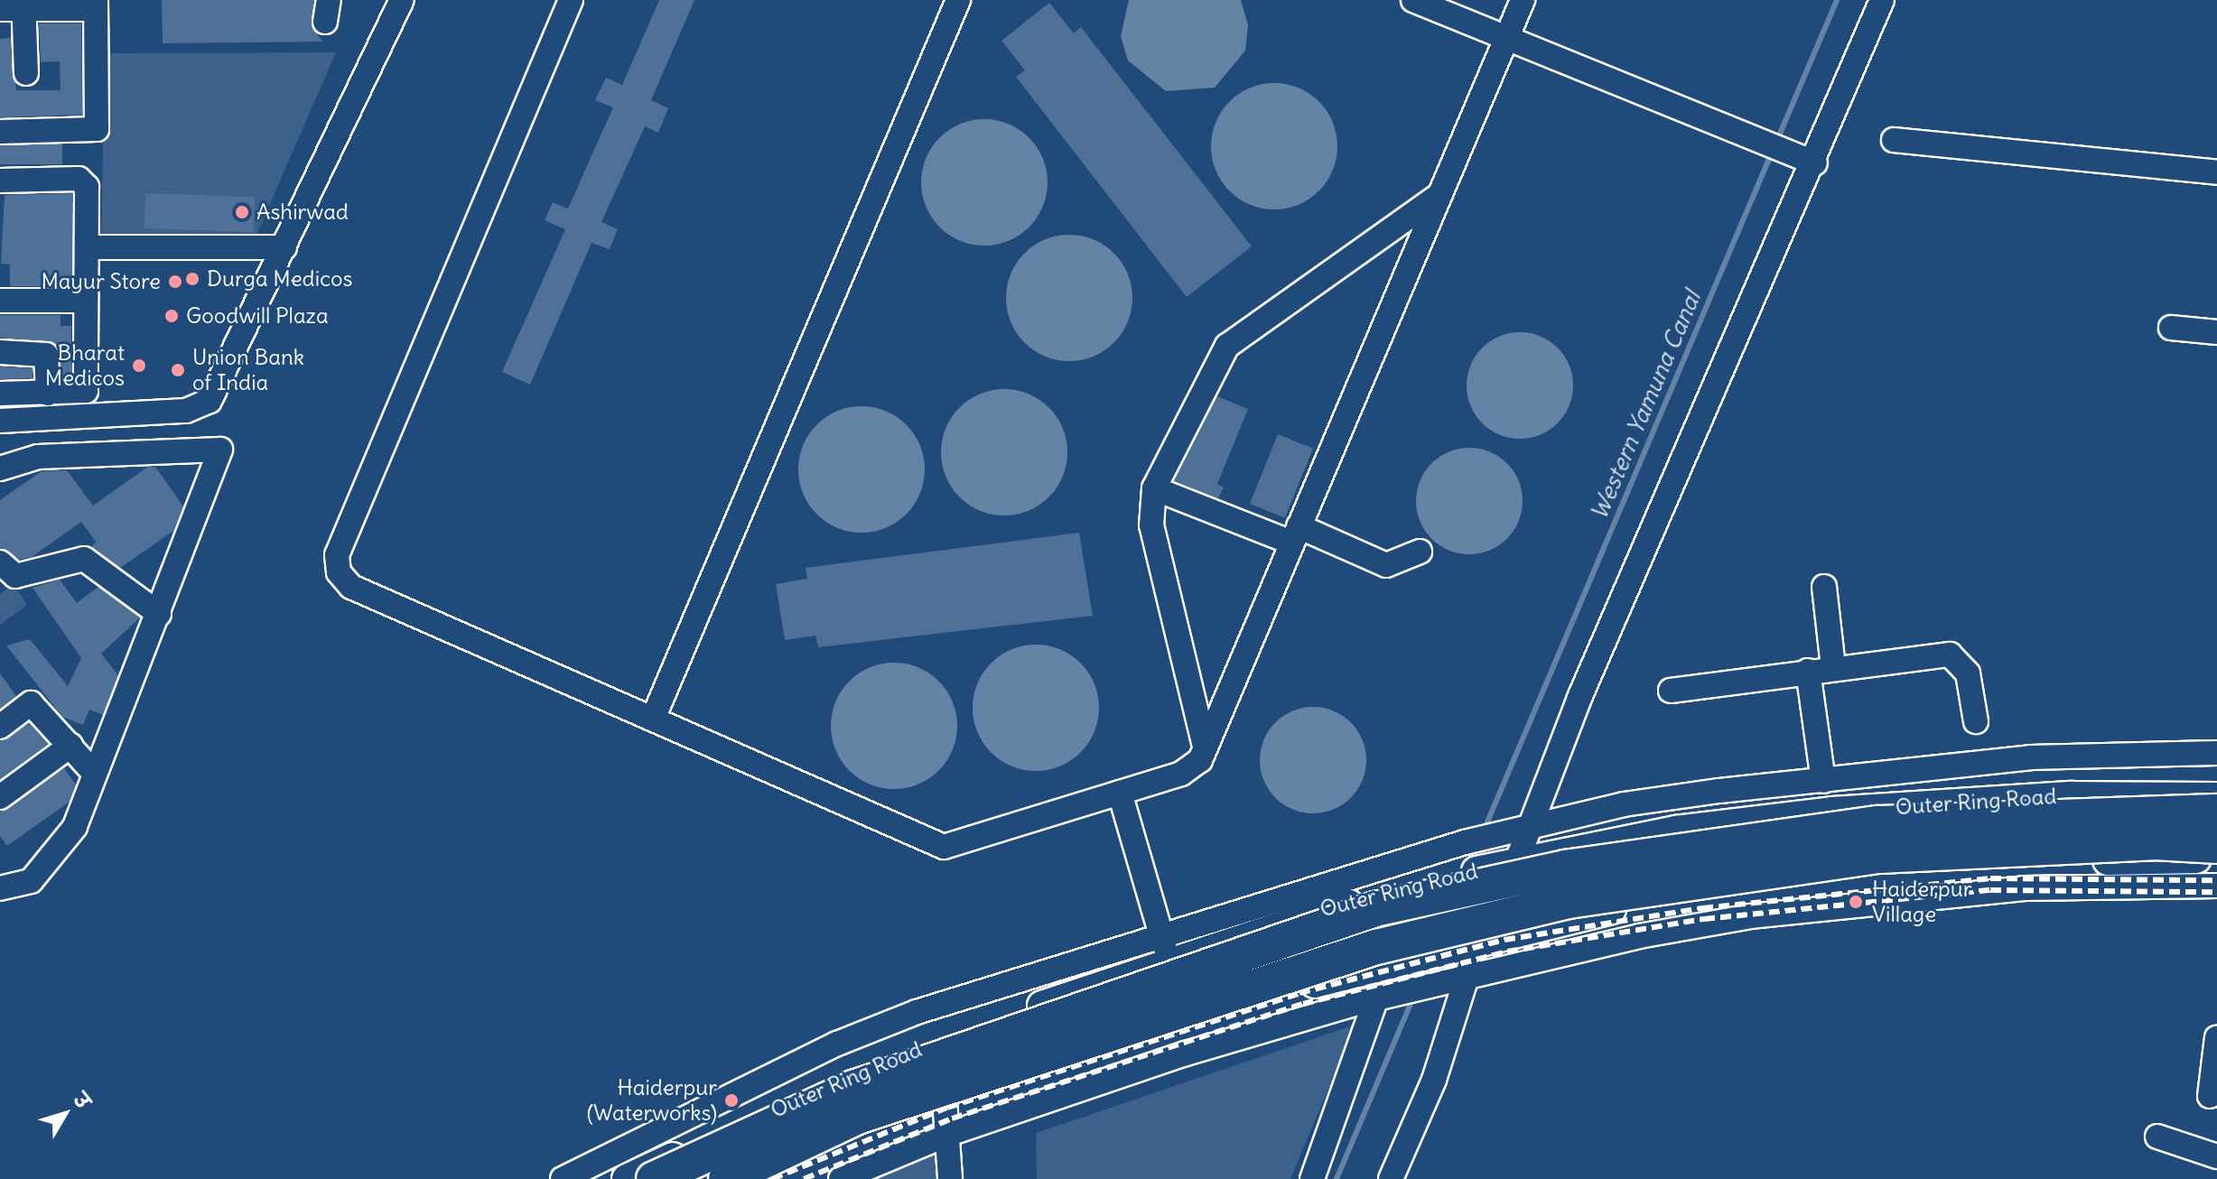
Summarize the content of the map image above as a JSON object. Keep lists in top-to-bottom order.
{
  "streets": {
    "highway": ["Outer Ring Road"]
  },
  "water": ["Western Yamuna Canal"],
  "places": [
    "Ashirwad",
    "Durga Medicos",
    "Mayur Store",
    "Goodwill Plaza",
    "Bharat Medicos",
    "Union Bank of India",
    "Haiderpur Village",
    "Haiderpur (Waterworks)"
  ],
  "north": "top right"
}
